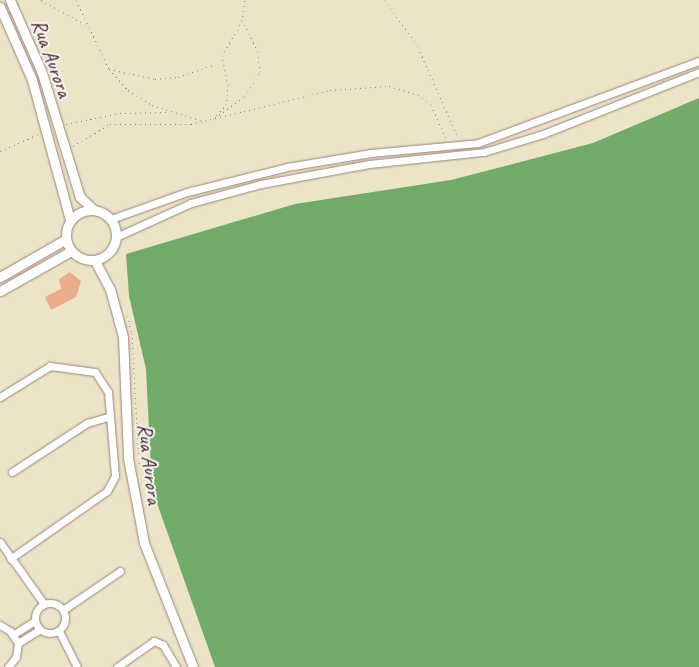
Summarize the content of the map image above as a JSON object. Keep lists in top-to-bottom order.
{
  "streets": {
    "street": ["Rua Aurora"]
  }
}
